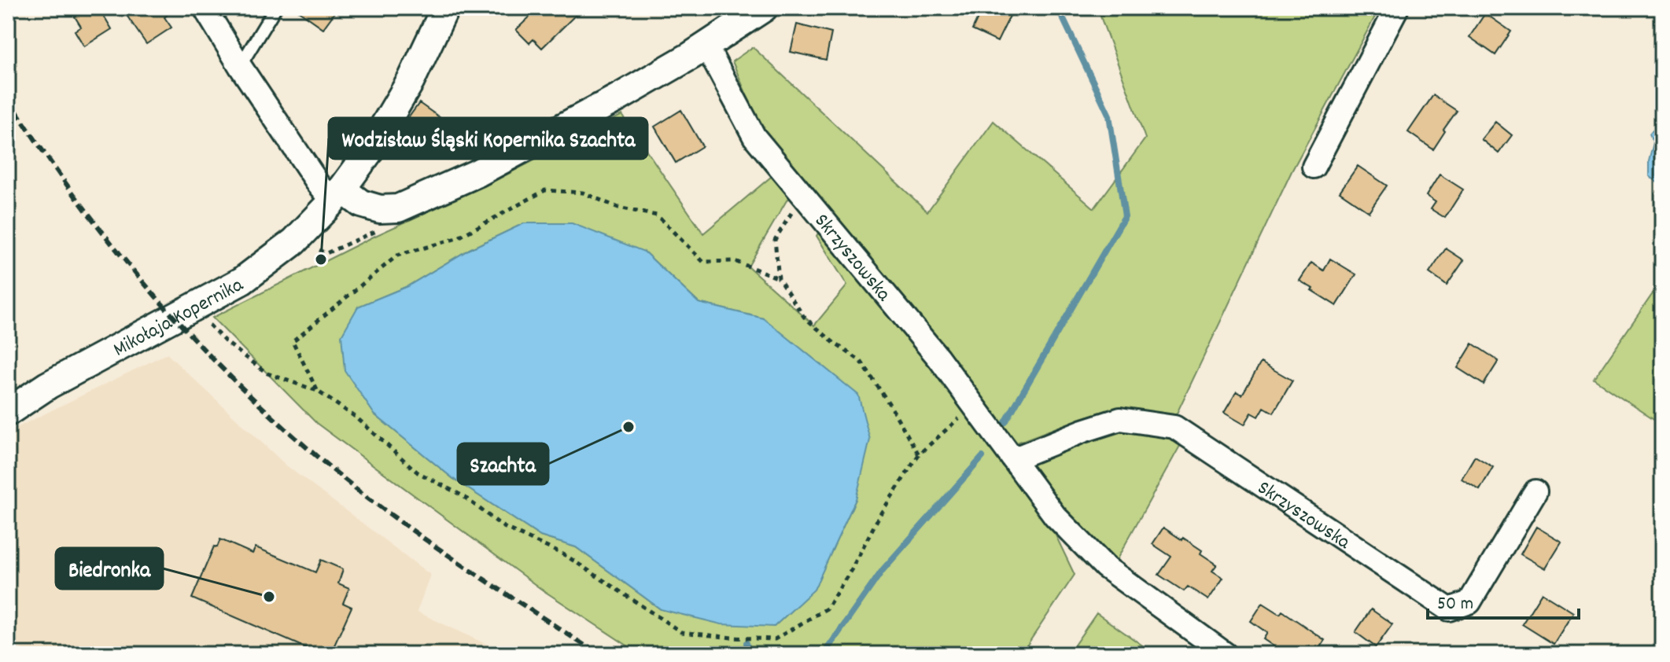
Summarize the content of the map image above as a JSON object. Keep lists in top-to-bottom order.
{
  "streets": {
    "street": ["Skrzyszowska", "Mikołaja Kopernika"]
  },
  "places": ["Wodzisław Śląski Kopernika Szachta", "Szachta", "Biedronka"],
  "scale_bar": "50 m"
}
